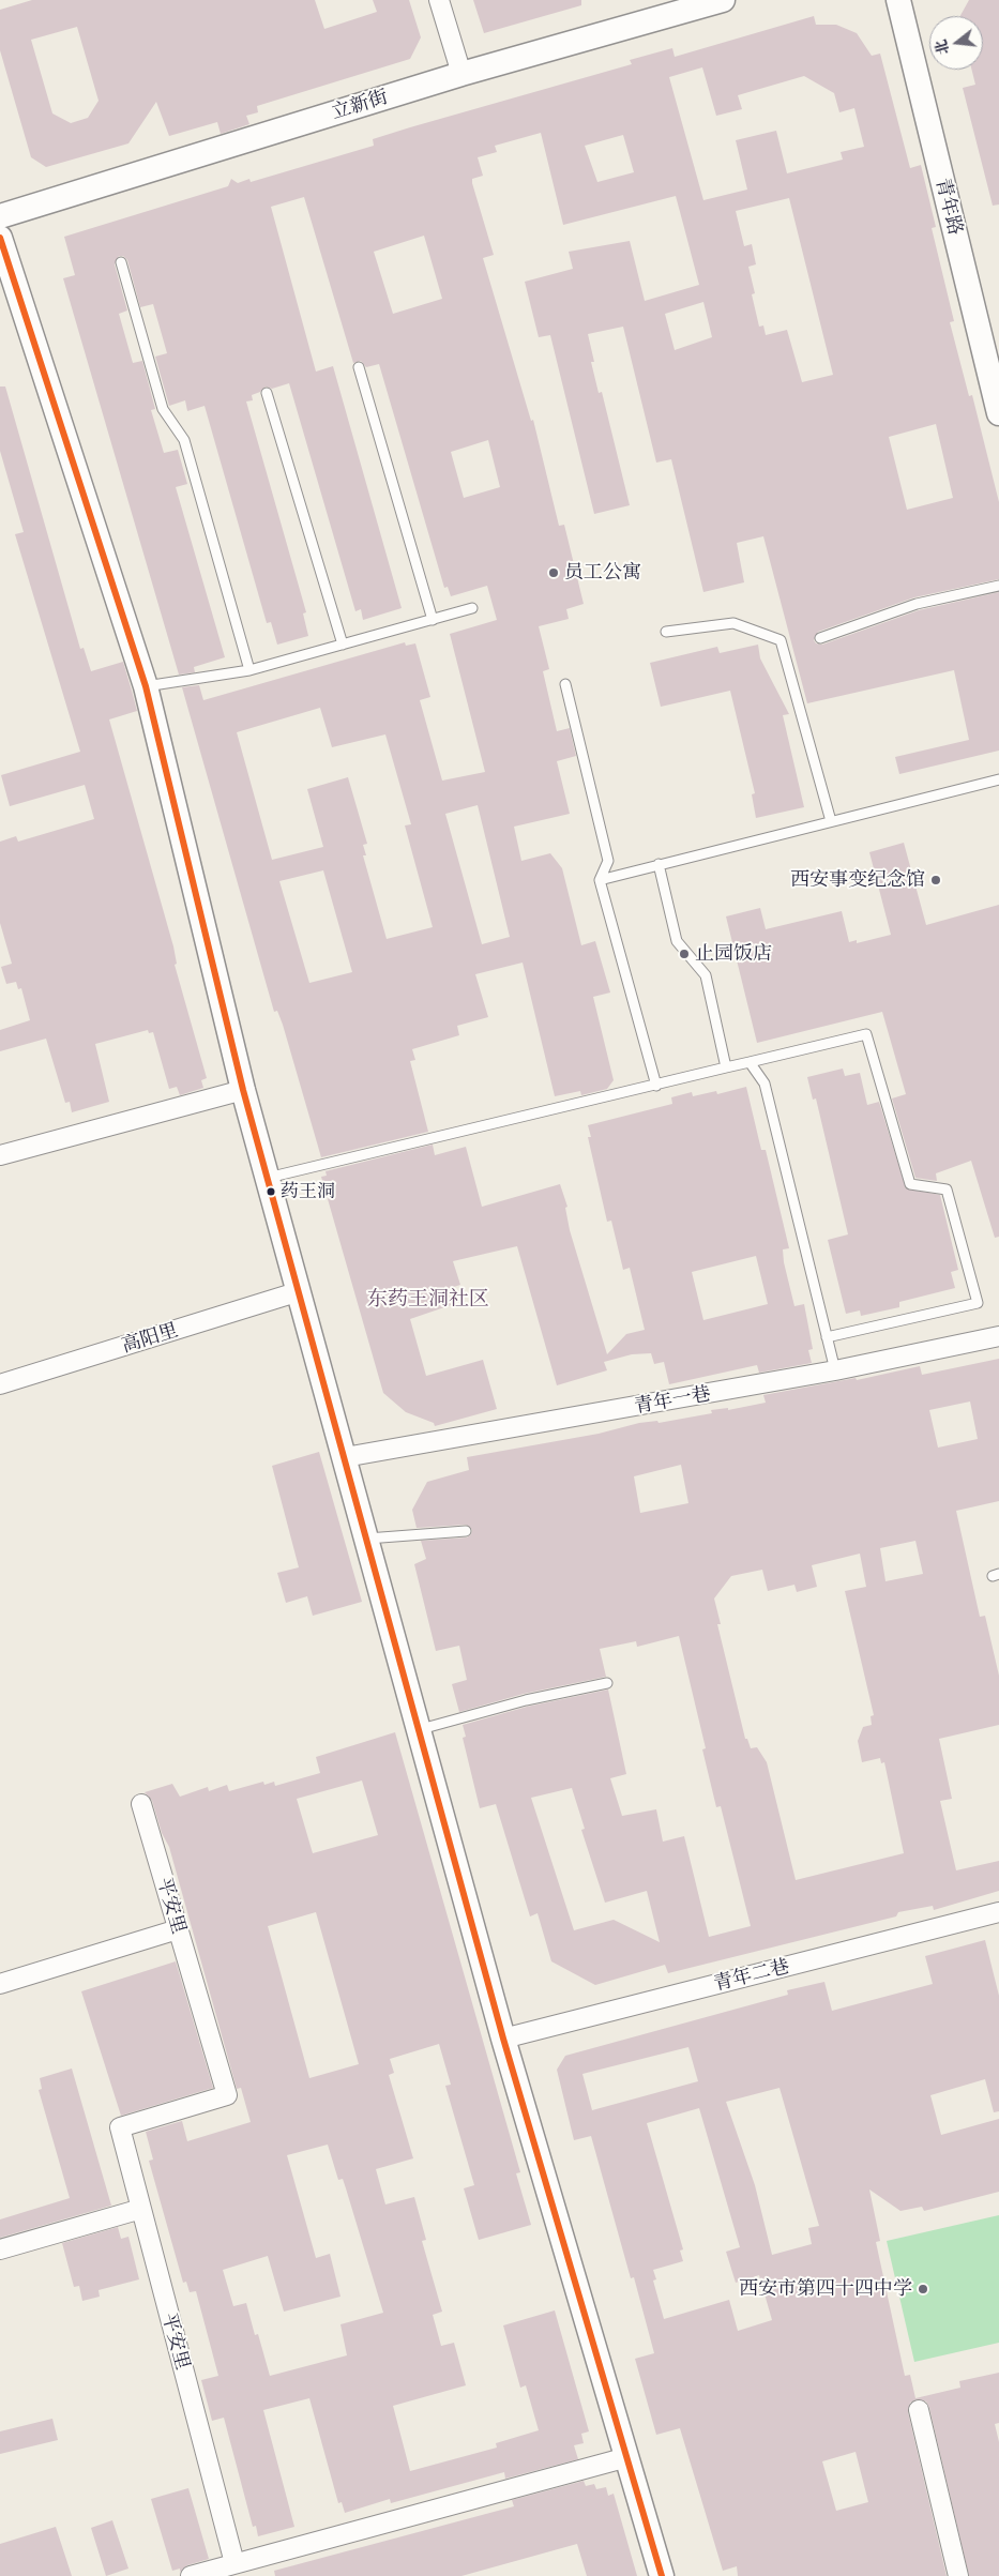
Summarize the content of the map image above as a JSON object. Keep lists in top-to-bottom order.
{
  "streets": {
    "street": [
      "立新街",
      "青年路",
      "高阳里",
      "青年一巷",
      "平安里",
      "青年二巷"
    ]
  },
  "districts": ["东药王洞社区"],
  "places": [
    "员工公寓",
    "西安事变纪念馆",
    "止园饭店",
    "药王洞",
    "西安市第四十四中学"
  ],
  "north": "left"
}
